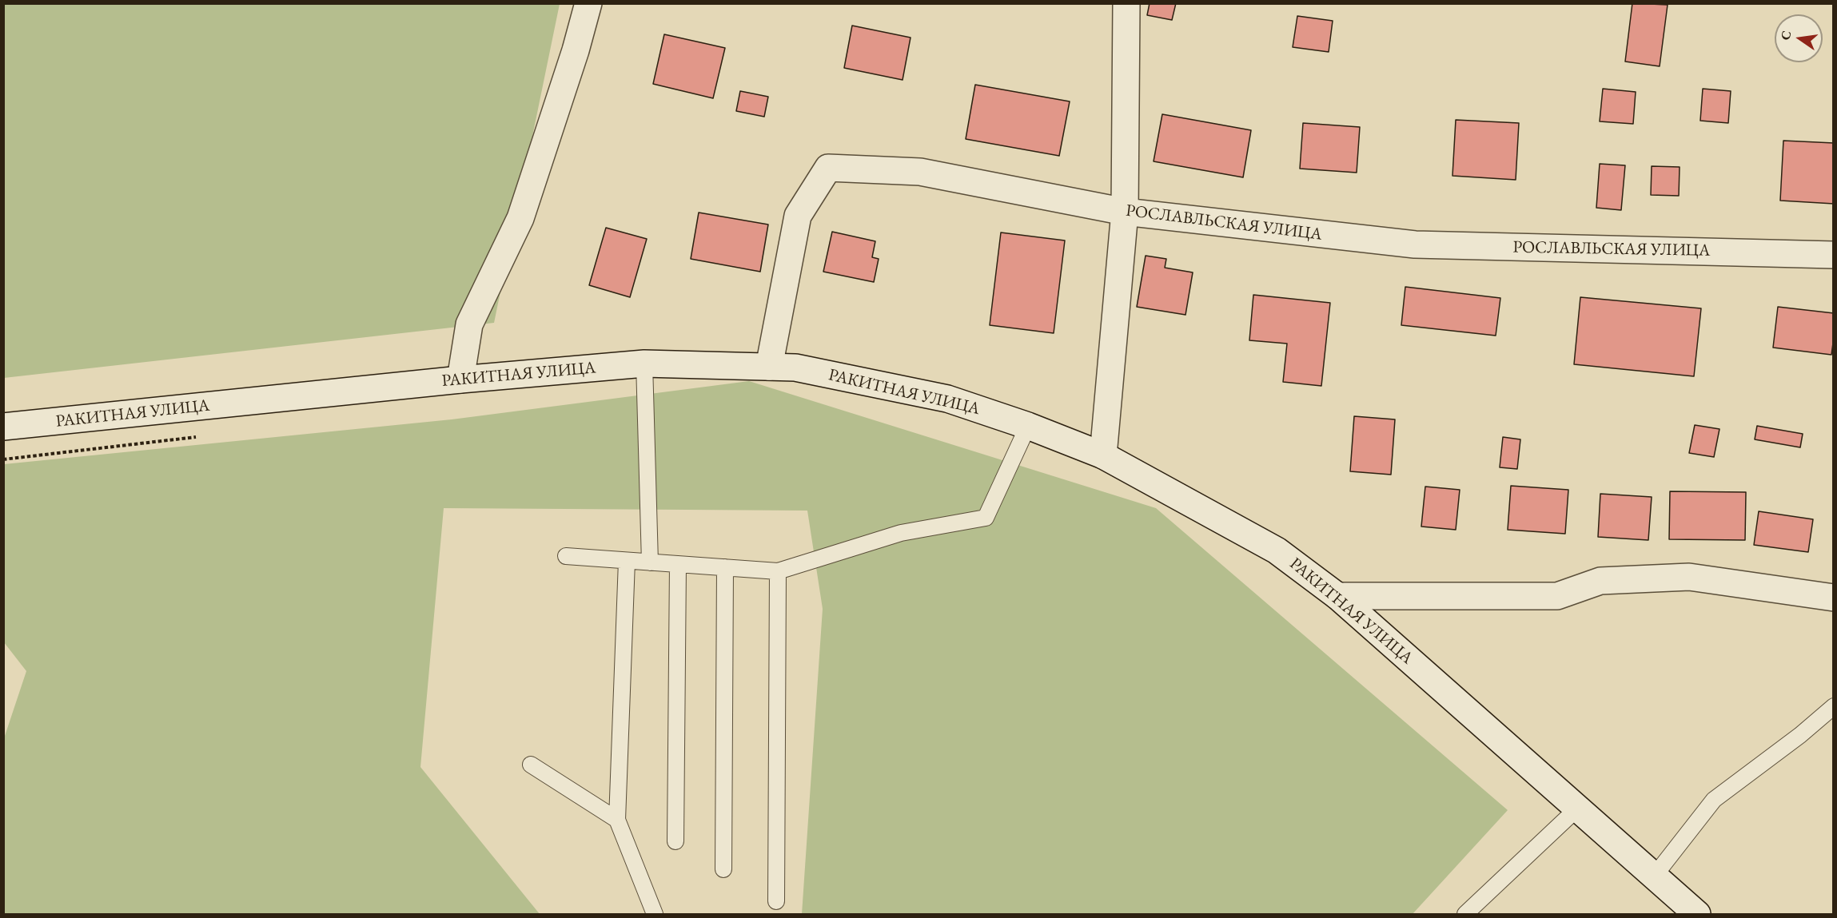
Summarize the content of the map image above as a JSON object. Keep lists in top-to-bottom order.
{
  "streets": {
    "street": ["РОСЛАВЛЬСКАЯ УЛИЦА", "РАКИТНАЯ УЛИЦА"]
  },
  "crossings": [
    ["РОСЛАВЛЬСКАЯ УЛИЦА", "РАКИТНАЯ УЛИЦА"]
  ],
  "north": "left"
}
